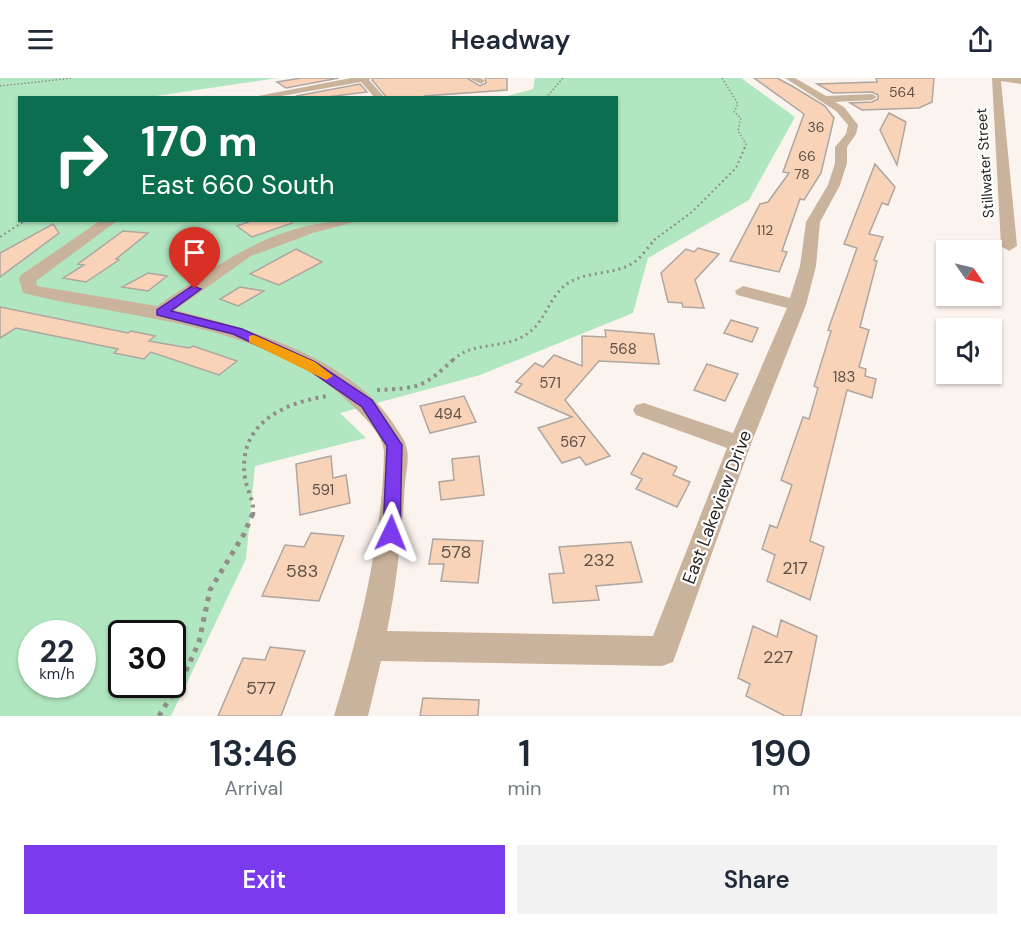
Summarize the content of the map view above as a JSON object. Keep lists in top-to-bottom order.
{
  "streets": {
    "street": ["Stillwater Street", "East Lakeview Drive"]
  },
  "house_numbers": [
    "564",
    "36",
    "66",
    "78",
    "112",
    "568",
    "183",
    "571",
    "494",
    "567",
    "591",
    "578",
    "232",
    "217",
    "583",
    "227",
    "577"
  ],
  "north": "bottom right",
  "page": {
    "header": "Headway",
    "turn": ["170 m", "East 660 South"],
    "speed": "22 km/h",
    "limit": "30",
    "eta": [
      "13:46",
      "Arrival",
      "1",
      "min",
      "190",
      "m"
    ],
    "buttons": ["Exit", "Share"]
  }
}
